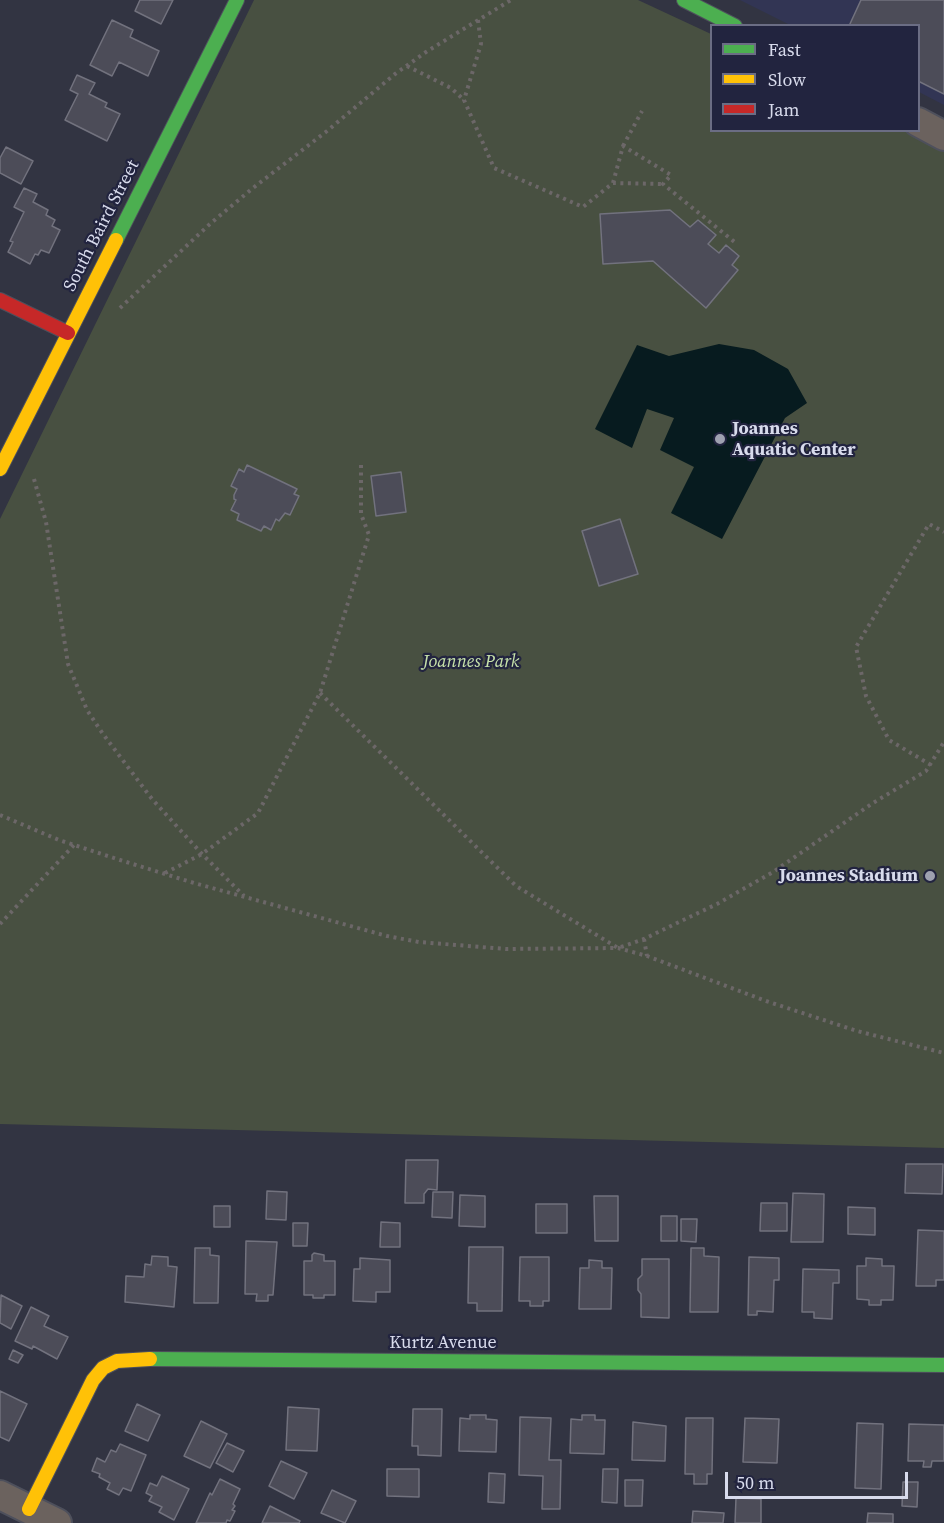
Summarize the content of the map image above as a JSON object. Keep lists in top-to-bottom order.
{
  "streets": {
    "street": ["South Baird Street", "Kurtz Avenue"]
  },
  "parks": ["Joannes Park"],
  "places": ["Joannes Aquatic Center", "Joannes Stadium"],
  "legend": ["Fast", "Slow", "Jam"],
  "scale_bar": "50 m"
}
